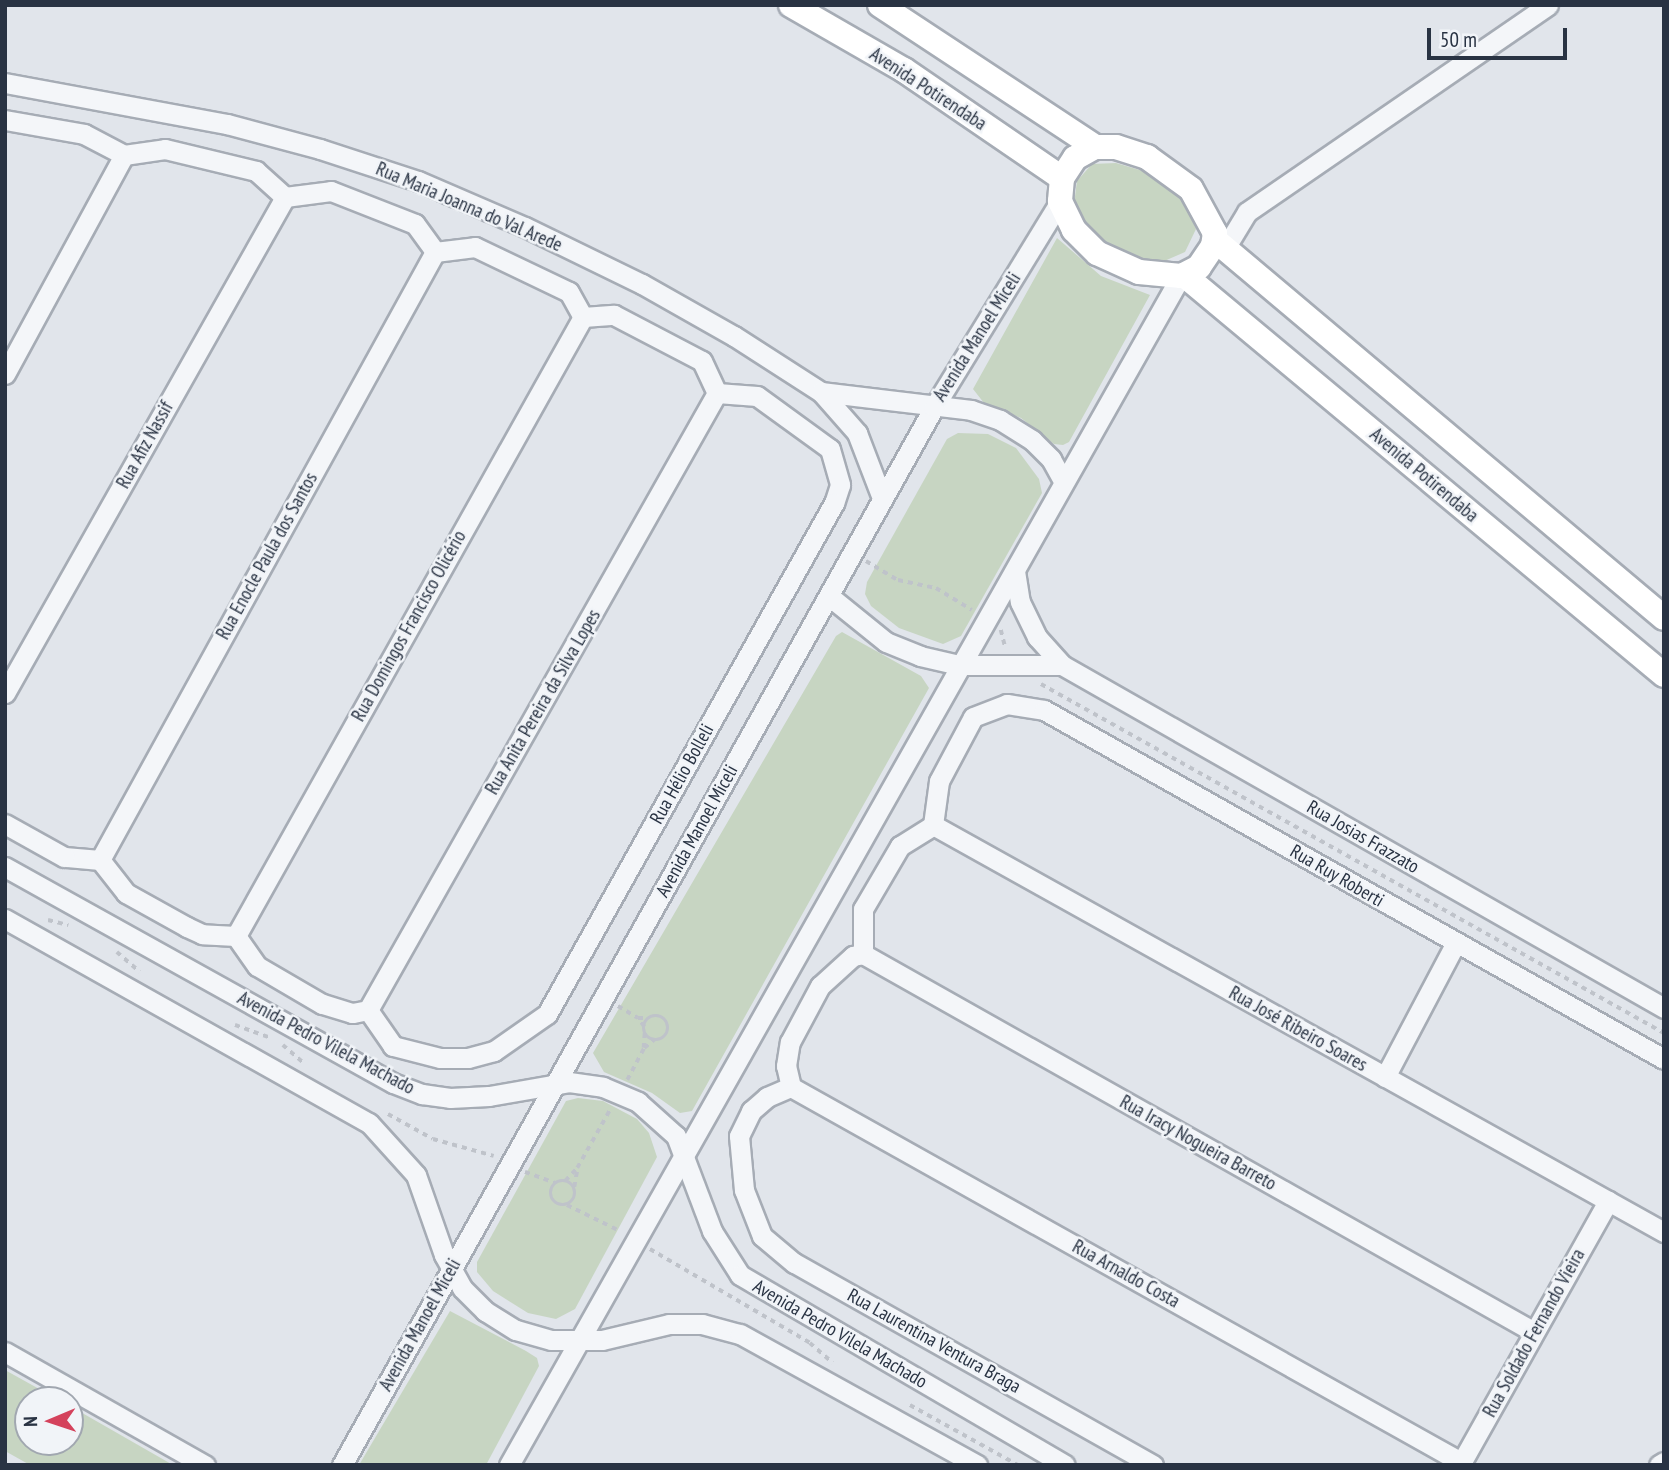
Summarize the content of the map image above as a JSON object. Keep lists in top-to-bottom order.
{
  "streets": {
    "main road": ["Avenida Potirendaba"],
    "street": [
      "Rua Maria Joanna do Val Arede",
      "Avenida Manoel Miceli",
      "Rua Afiz Nassif",
      "Rua Enocle Paula dos Santos",
      "Rua Domingos Francisco Olicério",
      "Rua Anita Pereira da Silva Lopes",
      "Rua Hélio Bolleli",
      "Rua Josias Frazzato",
      "Rua Ruy Roberti",
      "Rua José Ribeiro Soares",
      "Avenida Pedro Vilela Machado",
      "Rua Iracy Nogueira Barreto",
      "Rua Arnaldo Costa",
      "Rua Soldado Fernando Vieira",
      "Rua Laurentina Ventura Braga"
    ]
  },
  "crossings": [
    ["Avenida Potirendaba", "Avenida Manoel Miceli"],
    ["Rua Maria Joanna do Val Arede", "Avenida Manoel Miceli"],
    ["Avenida Manoel Miceli", "Rua Josias Frazzato"],
    ["Avenida Manoel Miceli", "Avenida Pedro Vilela Machado"],
    ["Rua Anita Pereira da Silva Lopes", "Rua Hélio Bolleli"],
    ["Rua Ruy Roberti", "Rua José Ribeiro Soares"],
    ["Rua José Ribeiro Soares", "Rua Soldado Fernando Vieira"],
    ["Rua Iracy Nogueira Barreto", "Rua Soldado Fernando Vieira"],
    ["Rua Arnaldo Costa", "Rua Soldado Fernando Vieira"],
    ["Rua Arnaldo Costa", "Rua Laurentina Ventura Braga"]
  ],
  "scale_bar": "50 m",
  "north": "left"
}
